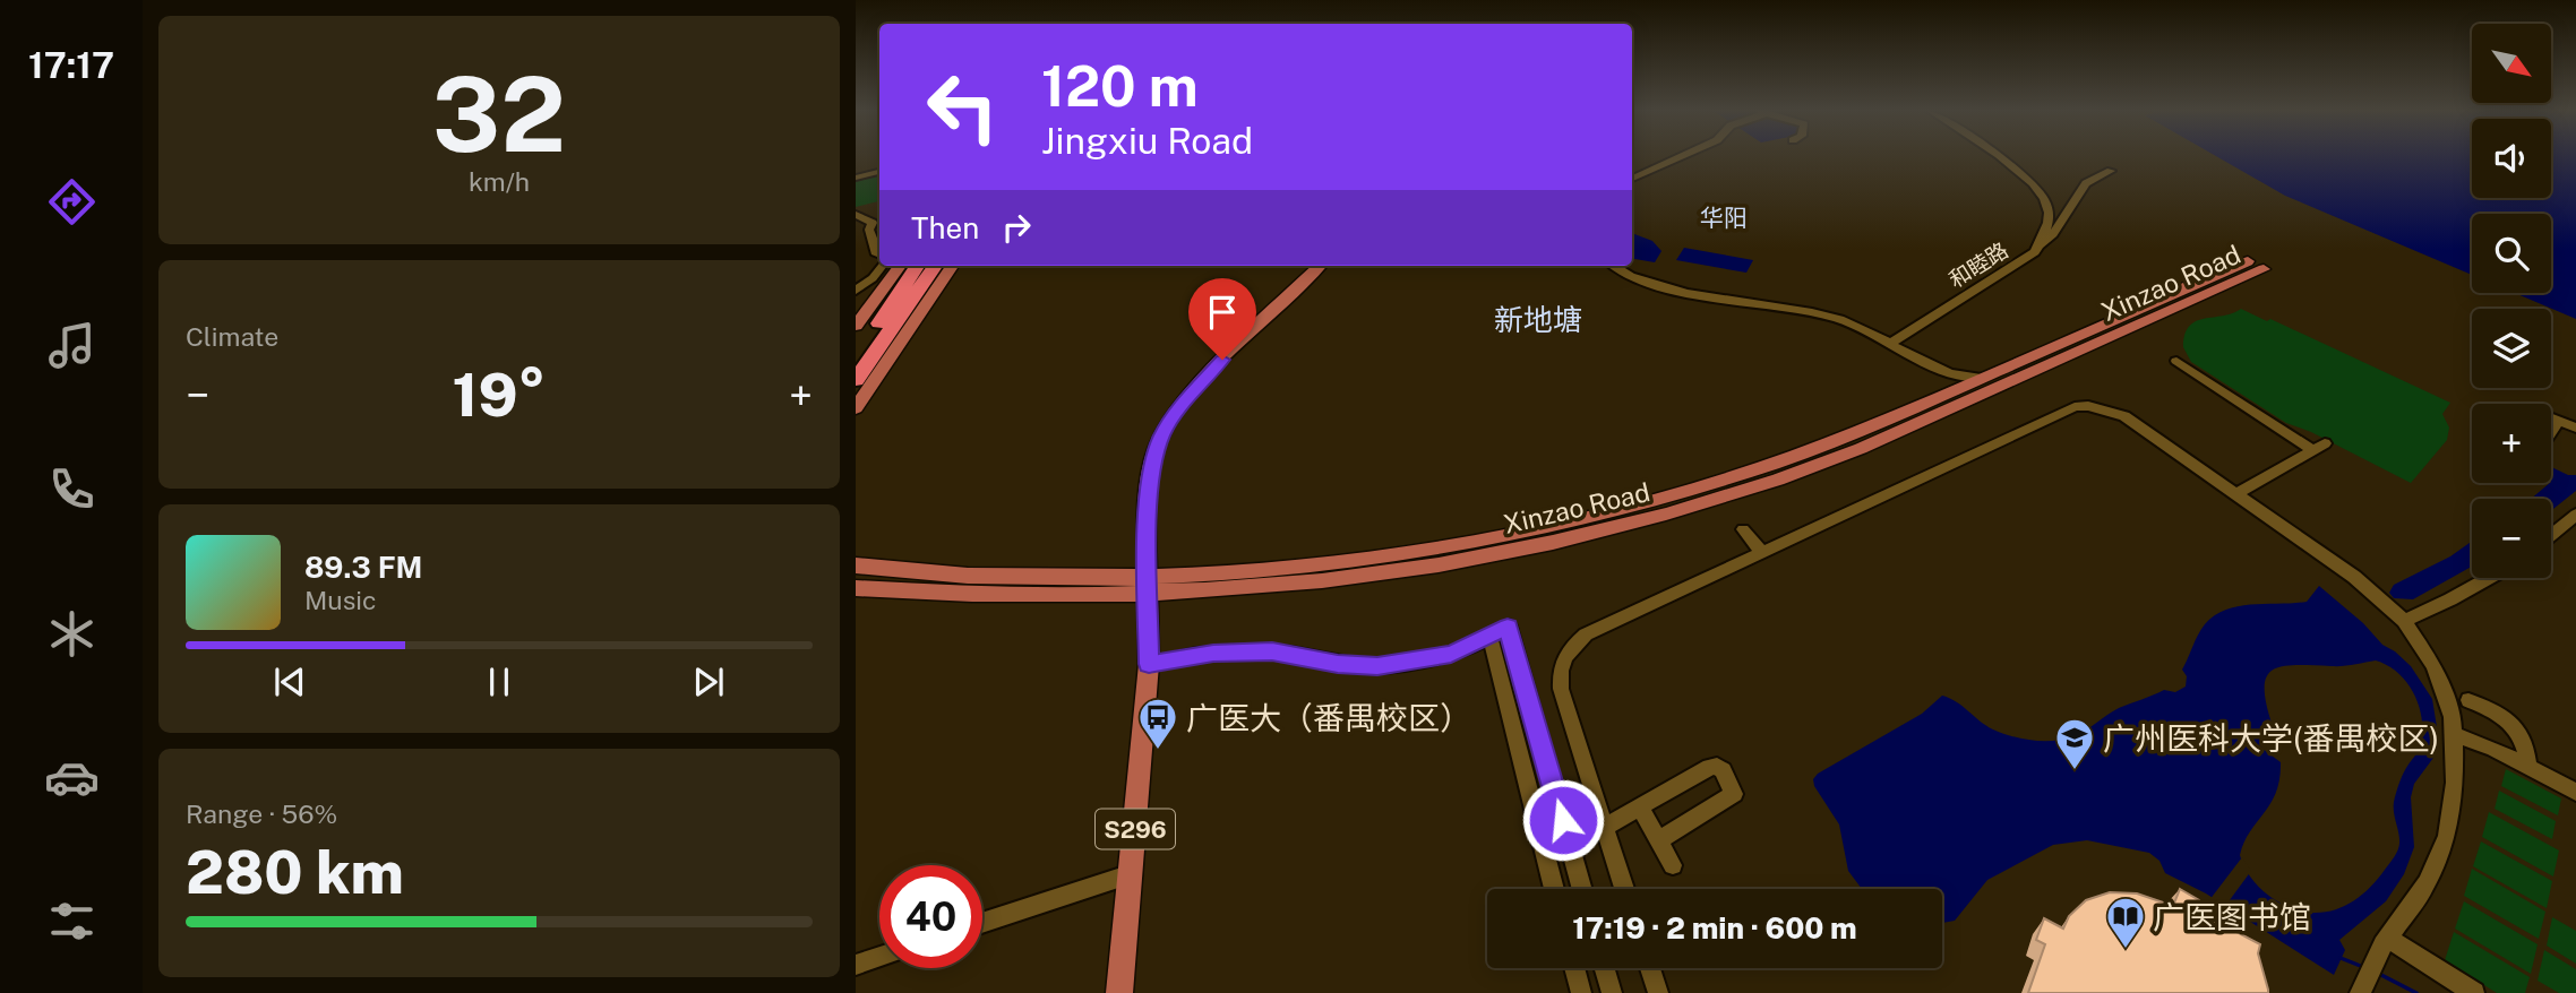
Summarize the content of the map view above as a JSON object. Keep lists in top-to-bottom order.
{
  "streets": {
    "main road": ["Xinzao Road", "S296"],
    "street": ["和睦路"]
  },
  "crossings": [
    ["Xinzao Road", "S296"]
  ],
  "districts": ["华阳", "新地塘"],
  "places": {
    "bus stop": ["广医大（番禺校区）"],
    "school or university": ["广州医科大学(番禺校区)"],
    "library": ["广医图书馆"]
  },
  "north": "bottom right",
  "page": {
    "tabs": "17:17",
    "tile": [
      ["32", "km/h"],
      "Climate",
      ["Range · 56%", "280 km"]
    ],
    "map_buttons": ["+", "−"],
    "turn": ["120 m", "Jingxiu Road"],
    "then": "Then",
    "heat": ["−", "19°", "+"],
    "song": ["89.3 FM", "Music"],
    "limit": "40",
    "trip": "17:19 · 2 min · 600 m"
  }
}
